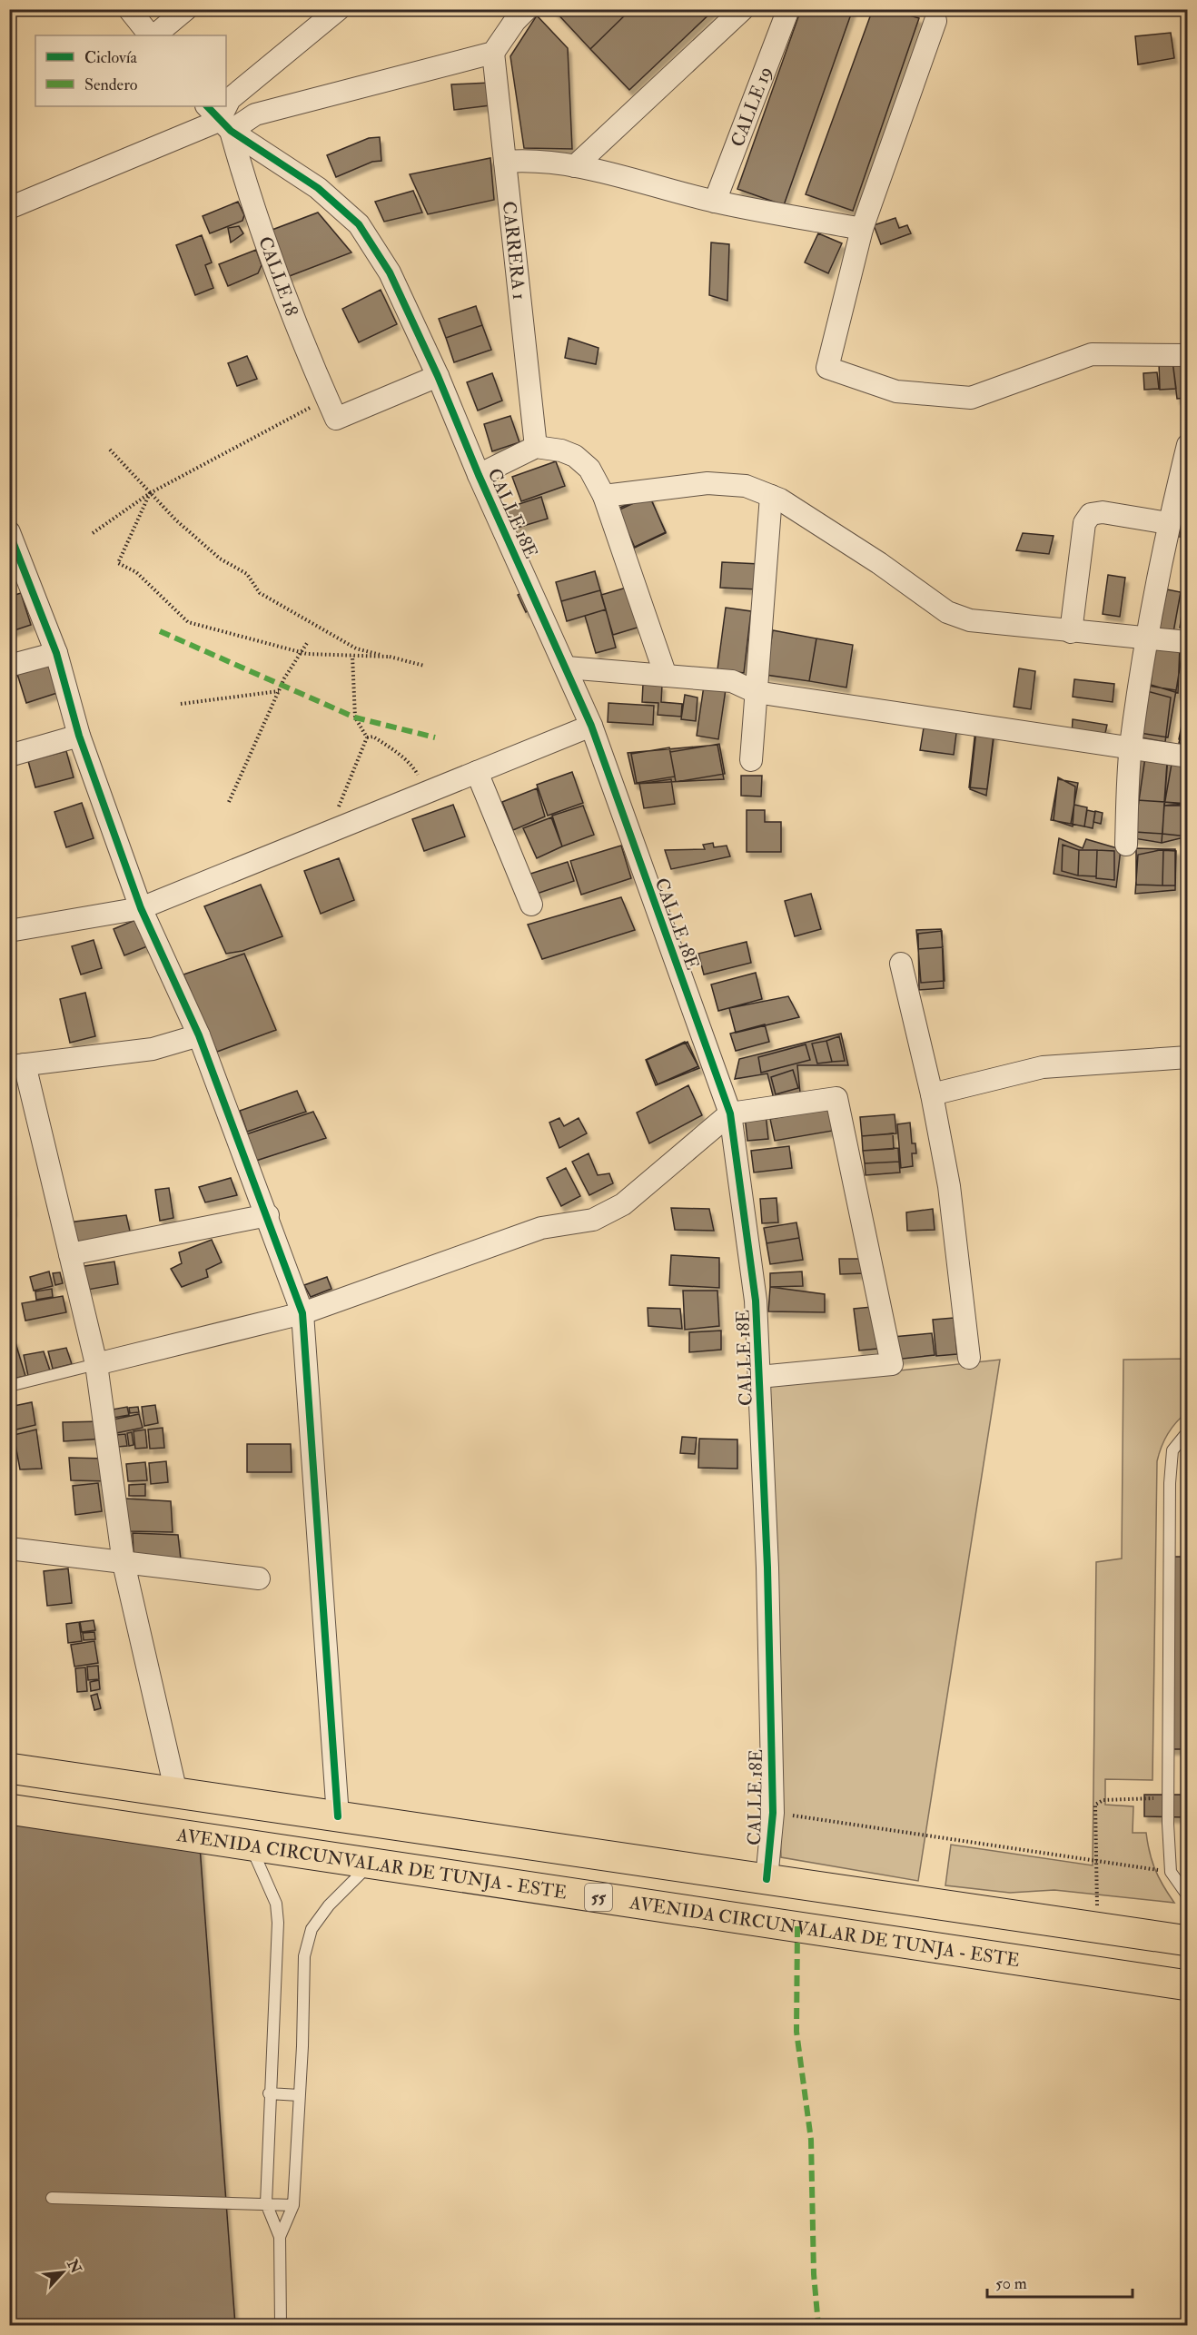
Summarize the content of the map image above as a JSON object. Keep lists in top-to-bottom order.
{
  "streets": {
    "highway": ["AVENIDA CIRCUNVALAR DE TUNJA - ESTE", "55"],
    "street": [
      "CALLE 19",
      "CARRERA 1",
      "CALLE 18",
      "CALLE 18E"
    ]
  },
  "crossings": [
    ["CALLE 18", "CALLE 18E"]
  ],
  "legend": ["Ciclovía", "Sendero"],
  "scale_bar": "50 m",
  "north": "top right"
}
